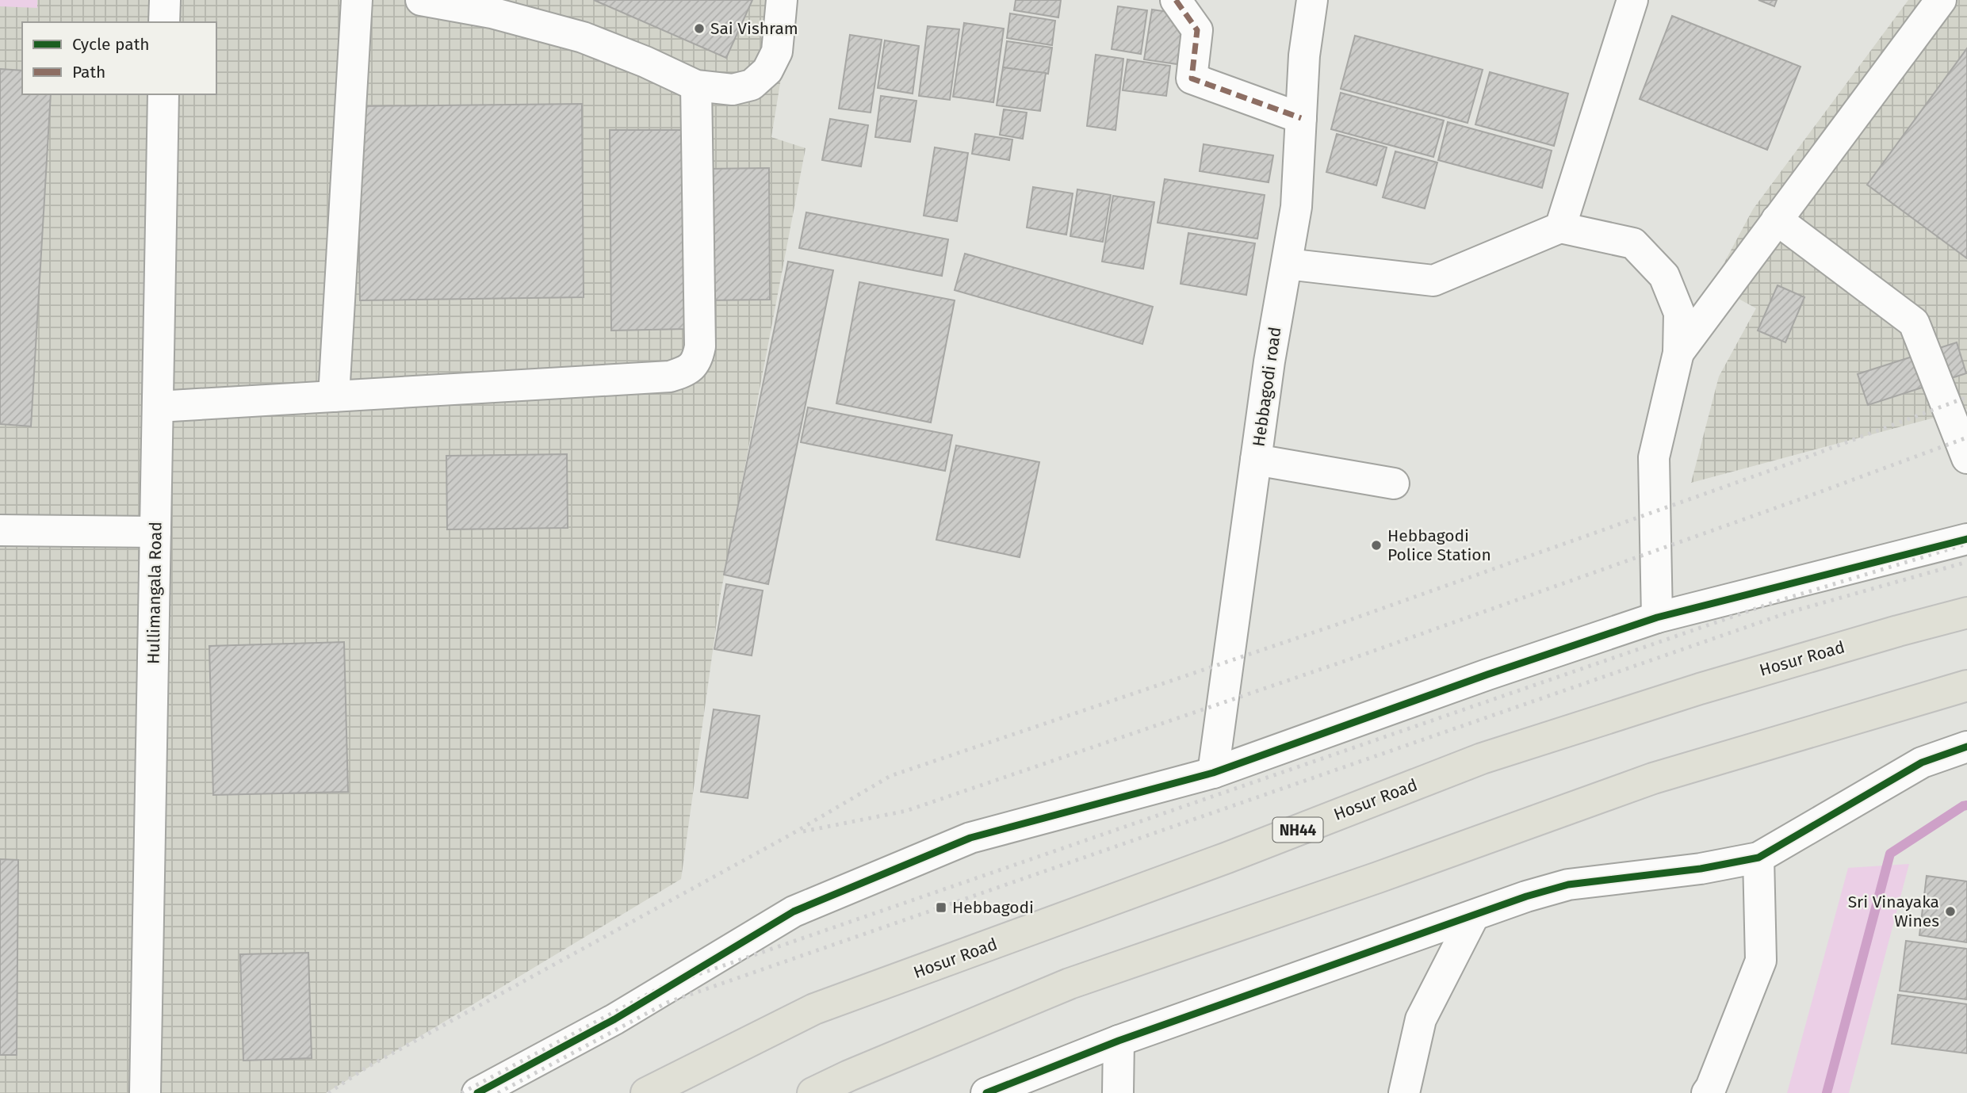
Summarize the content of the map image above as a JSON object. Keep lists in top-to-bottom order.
{
  "streets": {
    "highway": ["Hosur Road", "NH44"],
    "street": ["Hebbagodi road", "Hullimangala Road"]
  },
  "places": {
    "other": ["Sai Vishram", "Hebbagodi Police Station", "Sri Vinayaka Wines"],
    "transit": ["Hebbagodi"]
  },
  "legend": ["Cycle path", "Path"]
}
